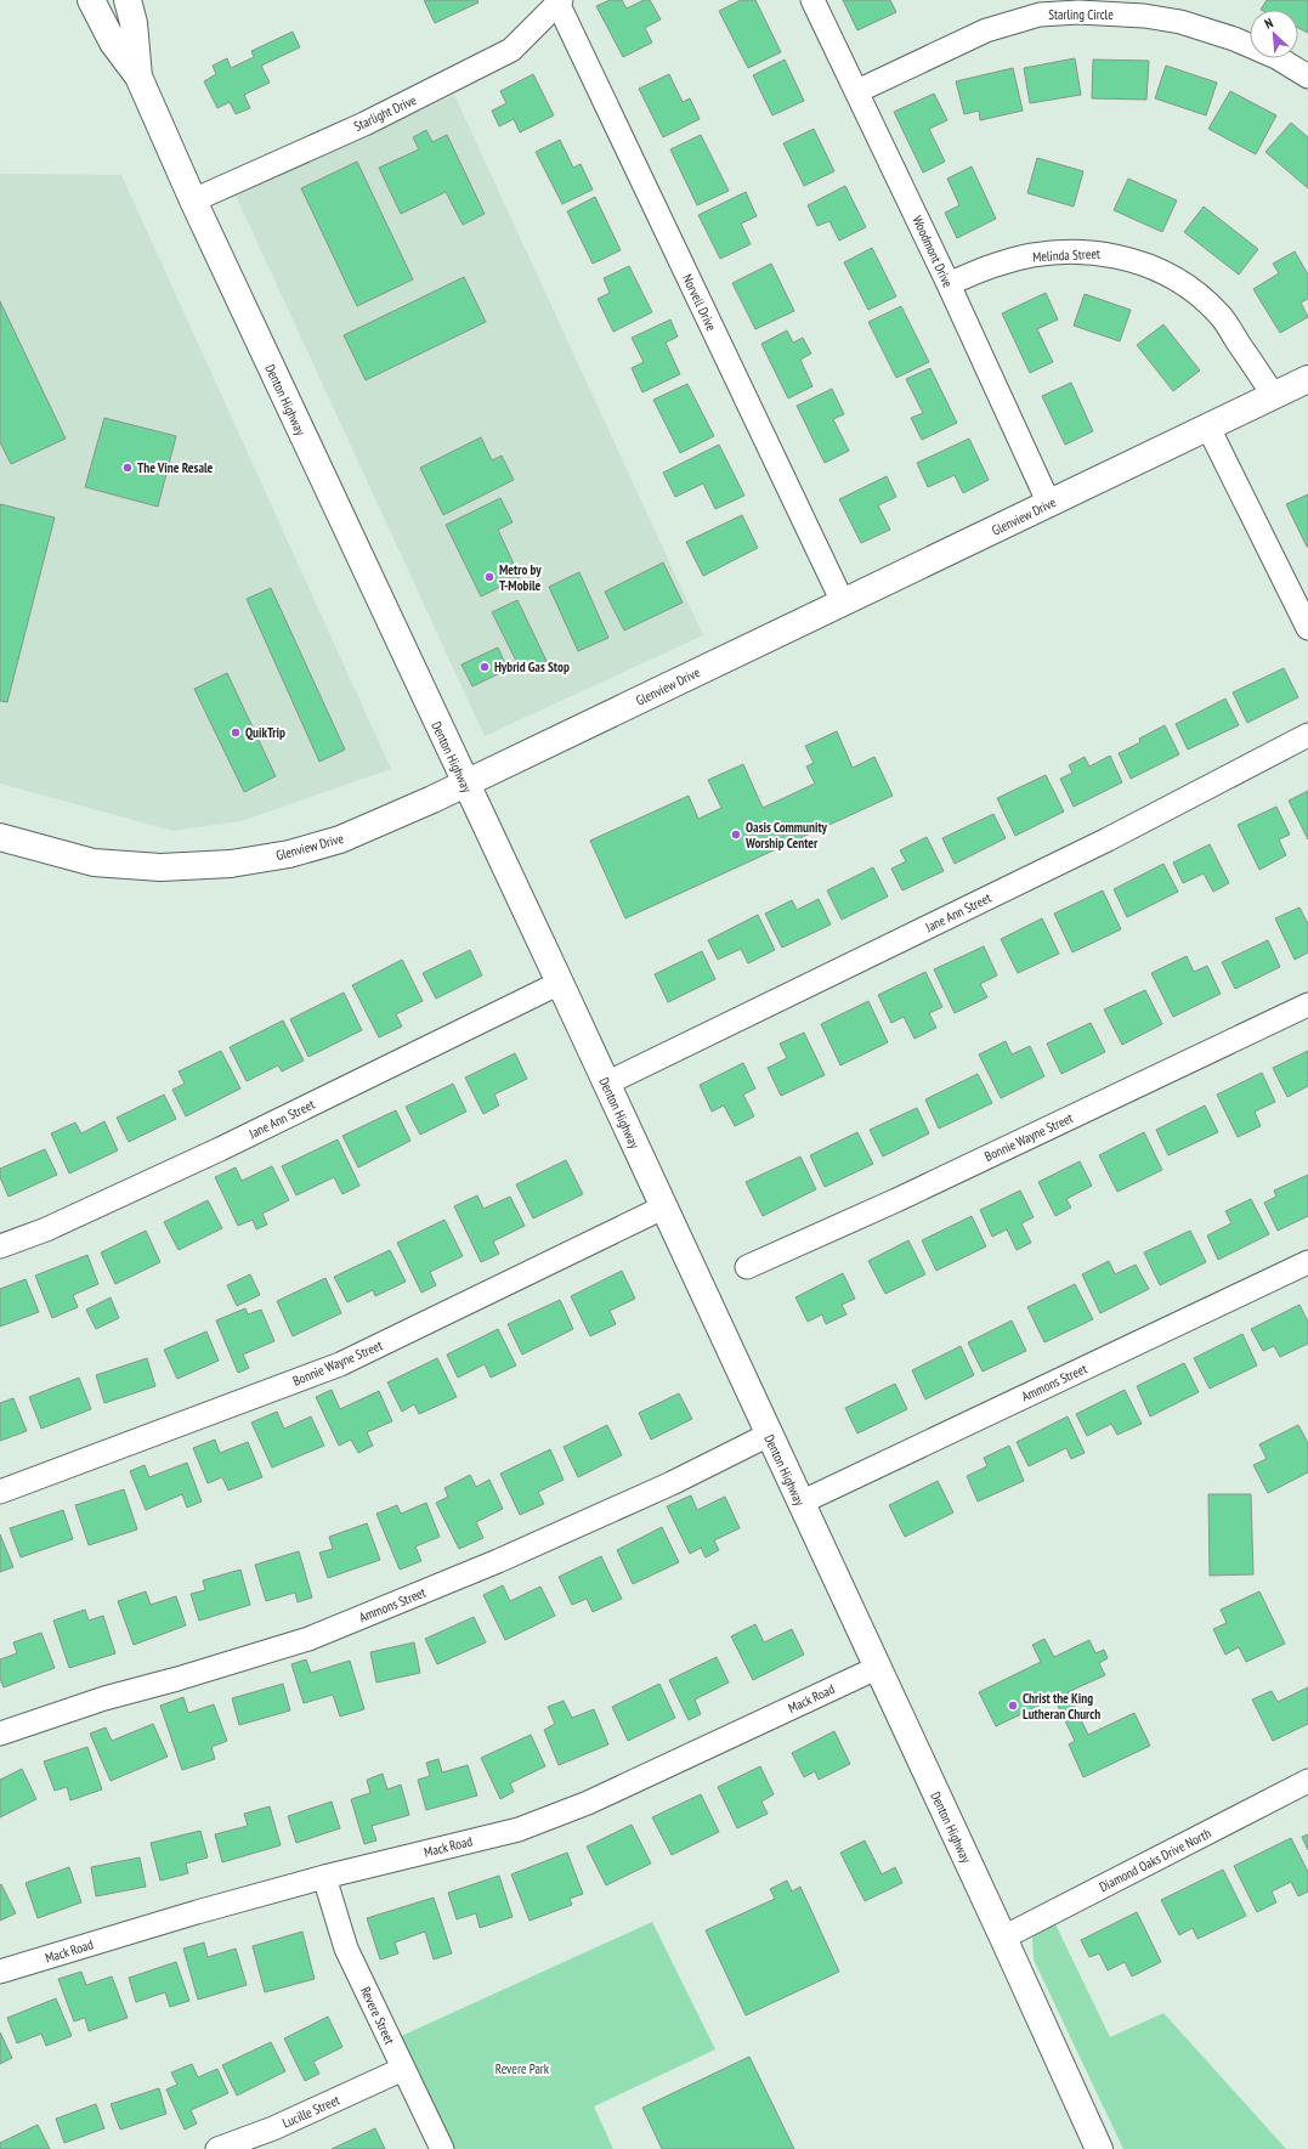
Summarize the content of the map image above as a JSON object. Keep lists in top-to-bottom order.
{
  "streets": {
    "main road": ["Denton Highway", "Glenview Drive"],
    "street": [
      "Starling Circle",
      "Starlight Drive",
      "Woodmont Drive",
      "Melinda Street",
      "Norvell Drive",
      "Jane Ann Street",
      "Bonnie Wayne Street",
      "Ammons Street",
      "Mack Road",
      "Diamond Oaks Drive North",
      "Revere Street",
      "Lucille Street"
    ]
  },
  "crossings": [
    ["Starling Circle", "Woodmont Drive"],
    ["Starlight Drive", "Norvell Drive"],
    ["Starlight Drive", "Denton Highway"],
    ["Woodmont Drive", "Melinda Street"],
    ["Woodmont Drive", "Glenview Drive"],
    ["Melinda Street", "Glenview Drive"],
    ["Norvell Drive", "Glenview Drive"],
    ["Denton Highway", "Glenview Drive"],
    ["Denton Highway", "Jane Ann Street"],
    ["Denton Highway", "Bonnie Wayne Street"],
    ["Denton Highway", "Ammons Street"],
    ["Denton Highway", "Mack Road"],
    ["Denton Highway", "Diamond Oaks Drive North"],
    ["Mack Road", "Revere Street"],
    ["Revere Street", "Lucille Street"]
  ],
  "parks": ["Revere Park"],
  "places": [
    "The Vine Resale",
    "Metro by T-Mobile",
    "Hybrid Gas Stop",
    "QuikTrip",
    "Oasis Community Worship Center",
    "Christ the King Lutheran Church"
  ],
  "north": "top left"
}
